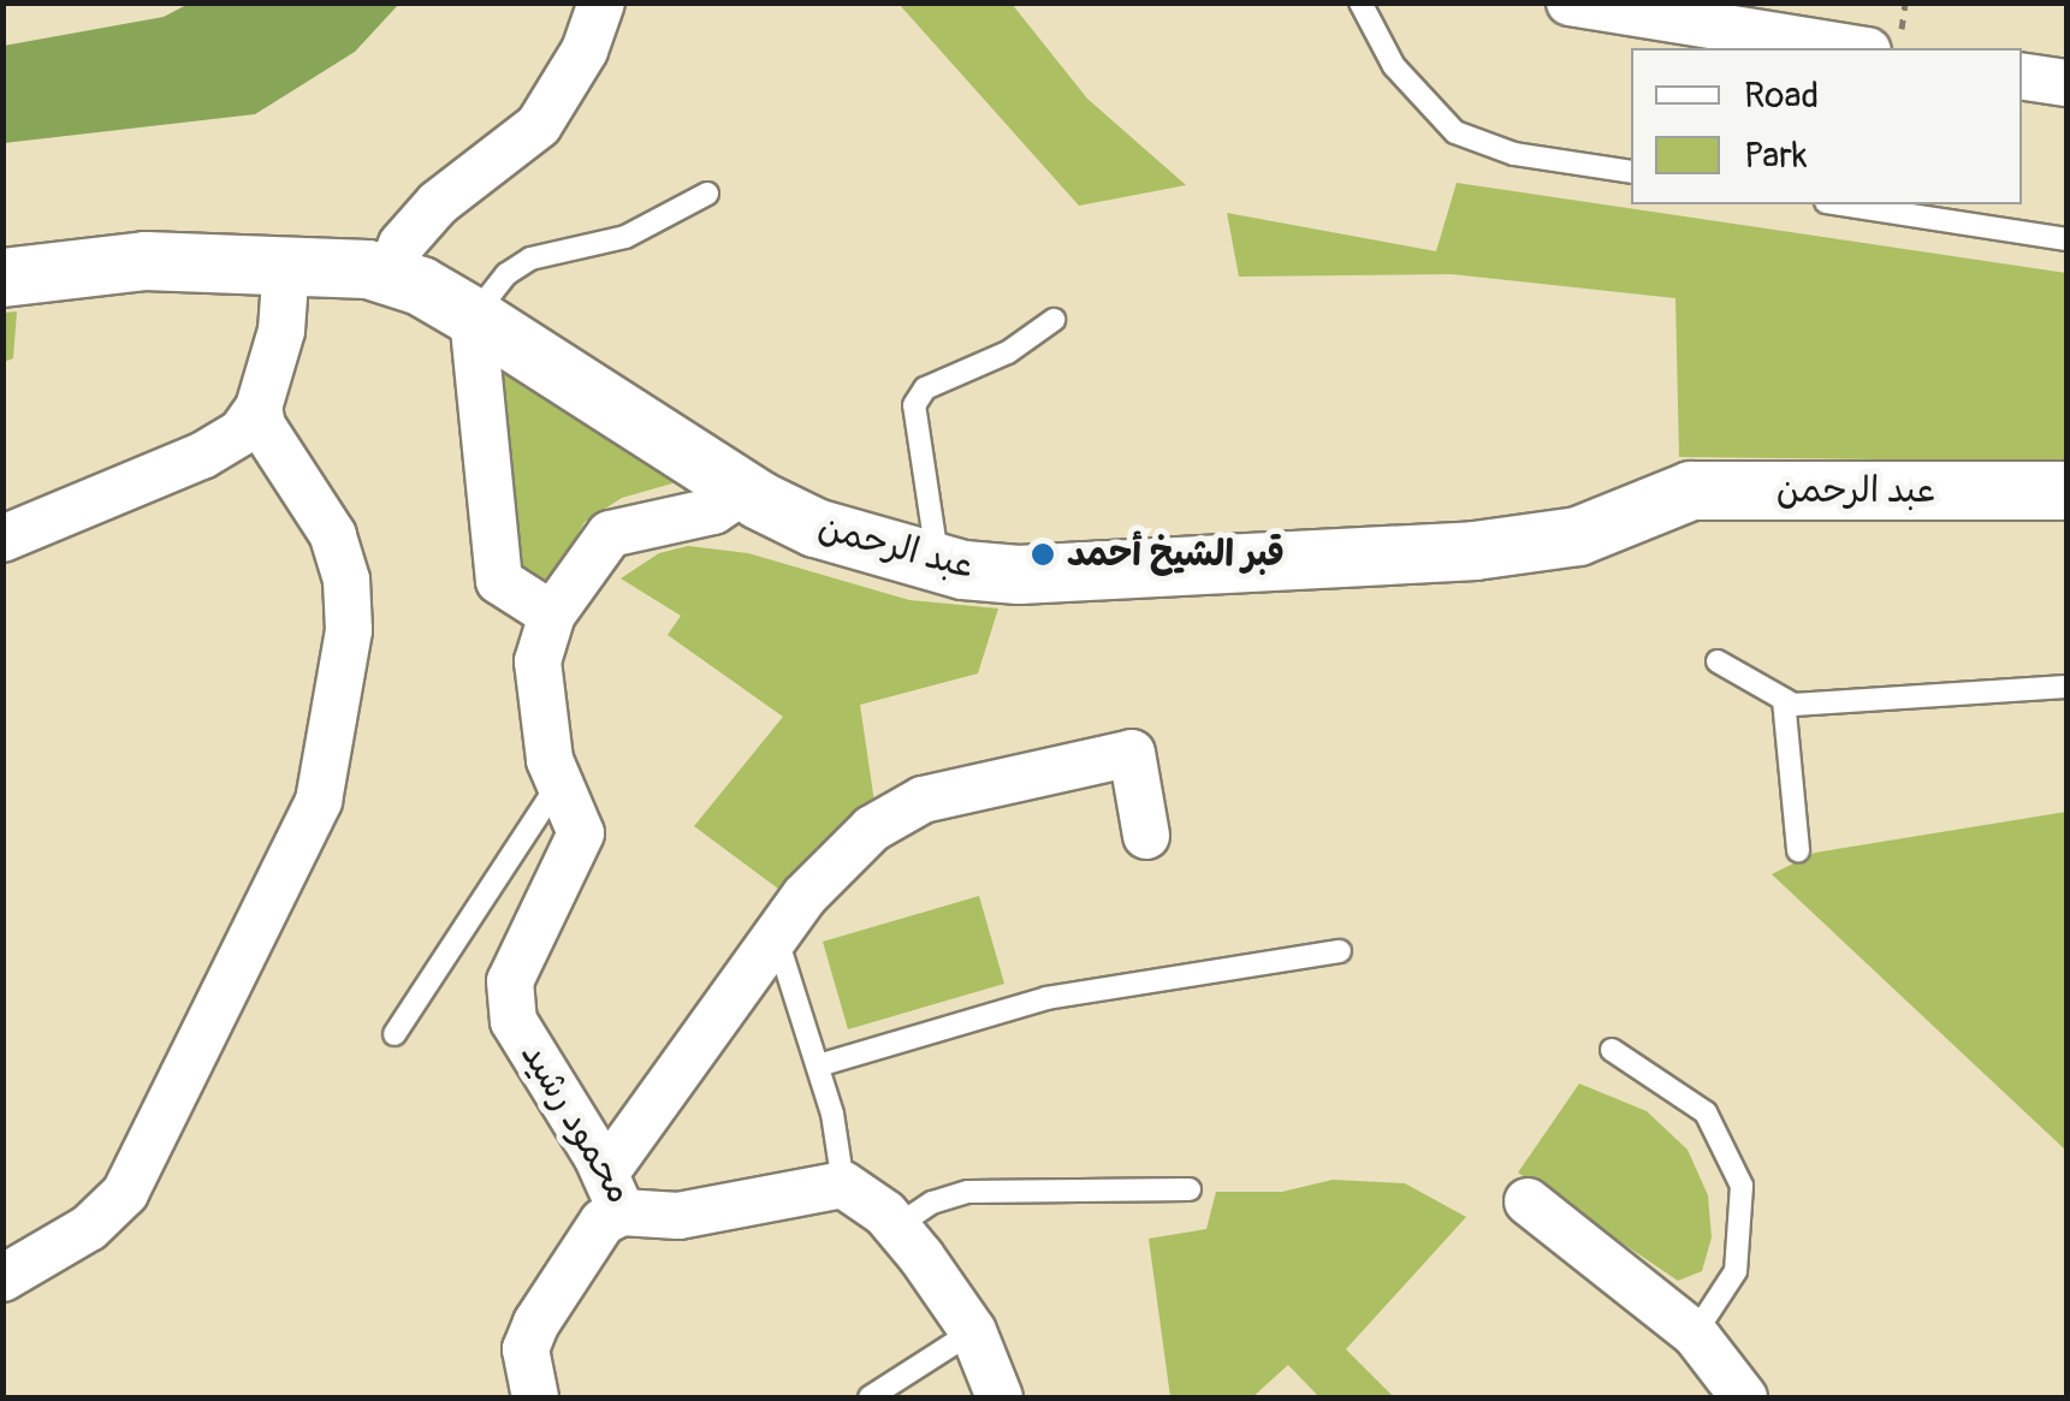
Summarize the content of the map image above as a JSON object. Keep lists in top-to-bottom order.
{
  "streets": {
    "street": ["عبد الرحمن", "محمود رشيد"]
  },
  "places": ["قبر الشيخ أحمد"],
  "legend": ["Road", "Park"]
}
